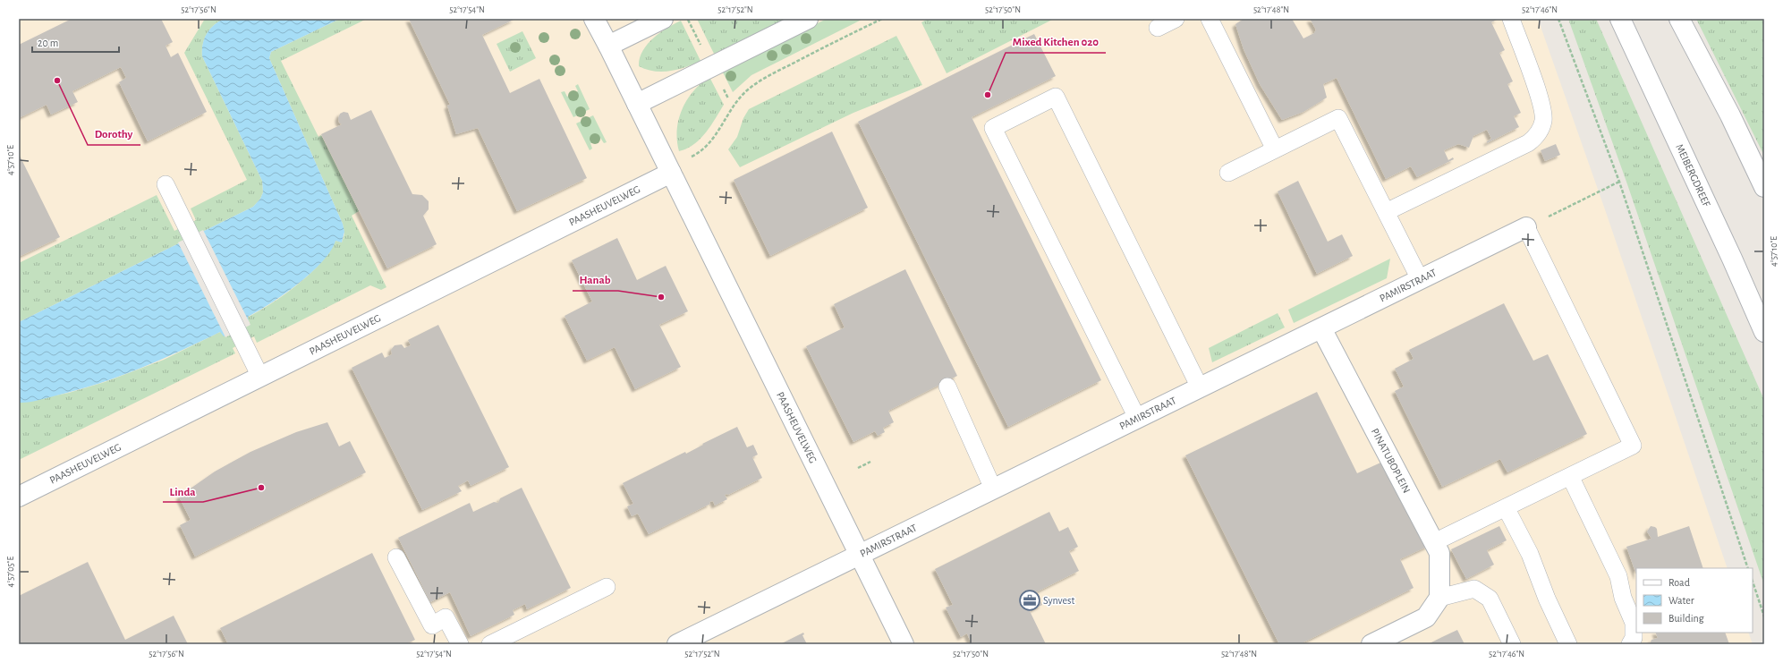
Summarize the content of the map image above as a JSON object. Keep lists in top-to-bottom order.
{
  "streets": {
    "street": [
      "MEIBERGDREEF",
      "PAASHEUVELWEG",
      "PAMIRSTRAAT",
      "PINATUBOPLEIN"
    ]
  },
  "crossings": [
    ["PAASHEUVELWEG", "PAMIRSTRAAT"],
    ["PAMIRSTRAAT", "PINATUBOPLEIN"]
  ],
  "places": {
    "other": [
      "Dorothy",
      "Mixed Kitchen 020",
      "Hanab",
      "Linda"
    ],
    "office": ["Synvest"]
  },
  "legend": ["Road", "Water", "Building"],
  "scale_bar": "20 m",
  "coordinates": [
    "52°17'56\"N",
    "52°17'54\"N",
    "52°17'52\"N",
    "52°17'50\"N",
    "52°17'48\"N",
    "52°17'46\"N",
    "4°57'10\"E",
    "4°57'05\"E"
  ]
}
